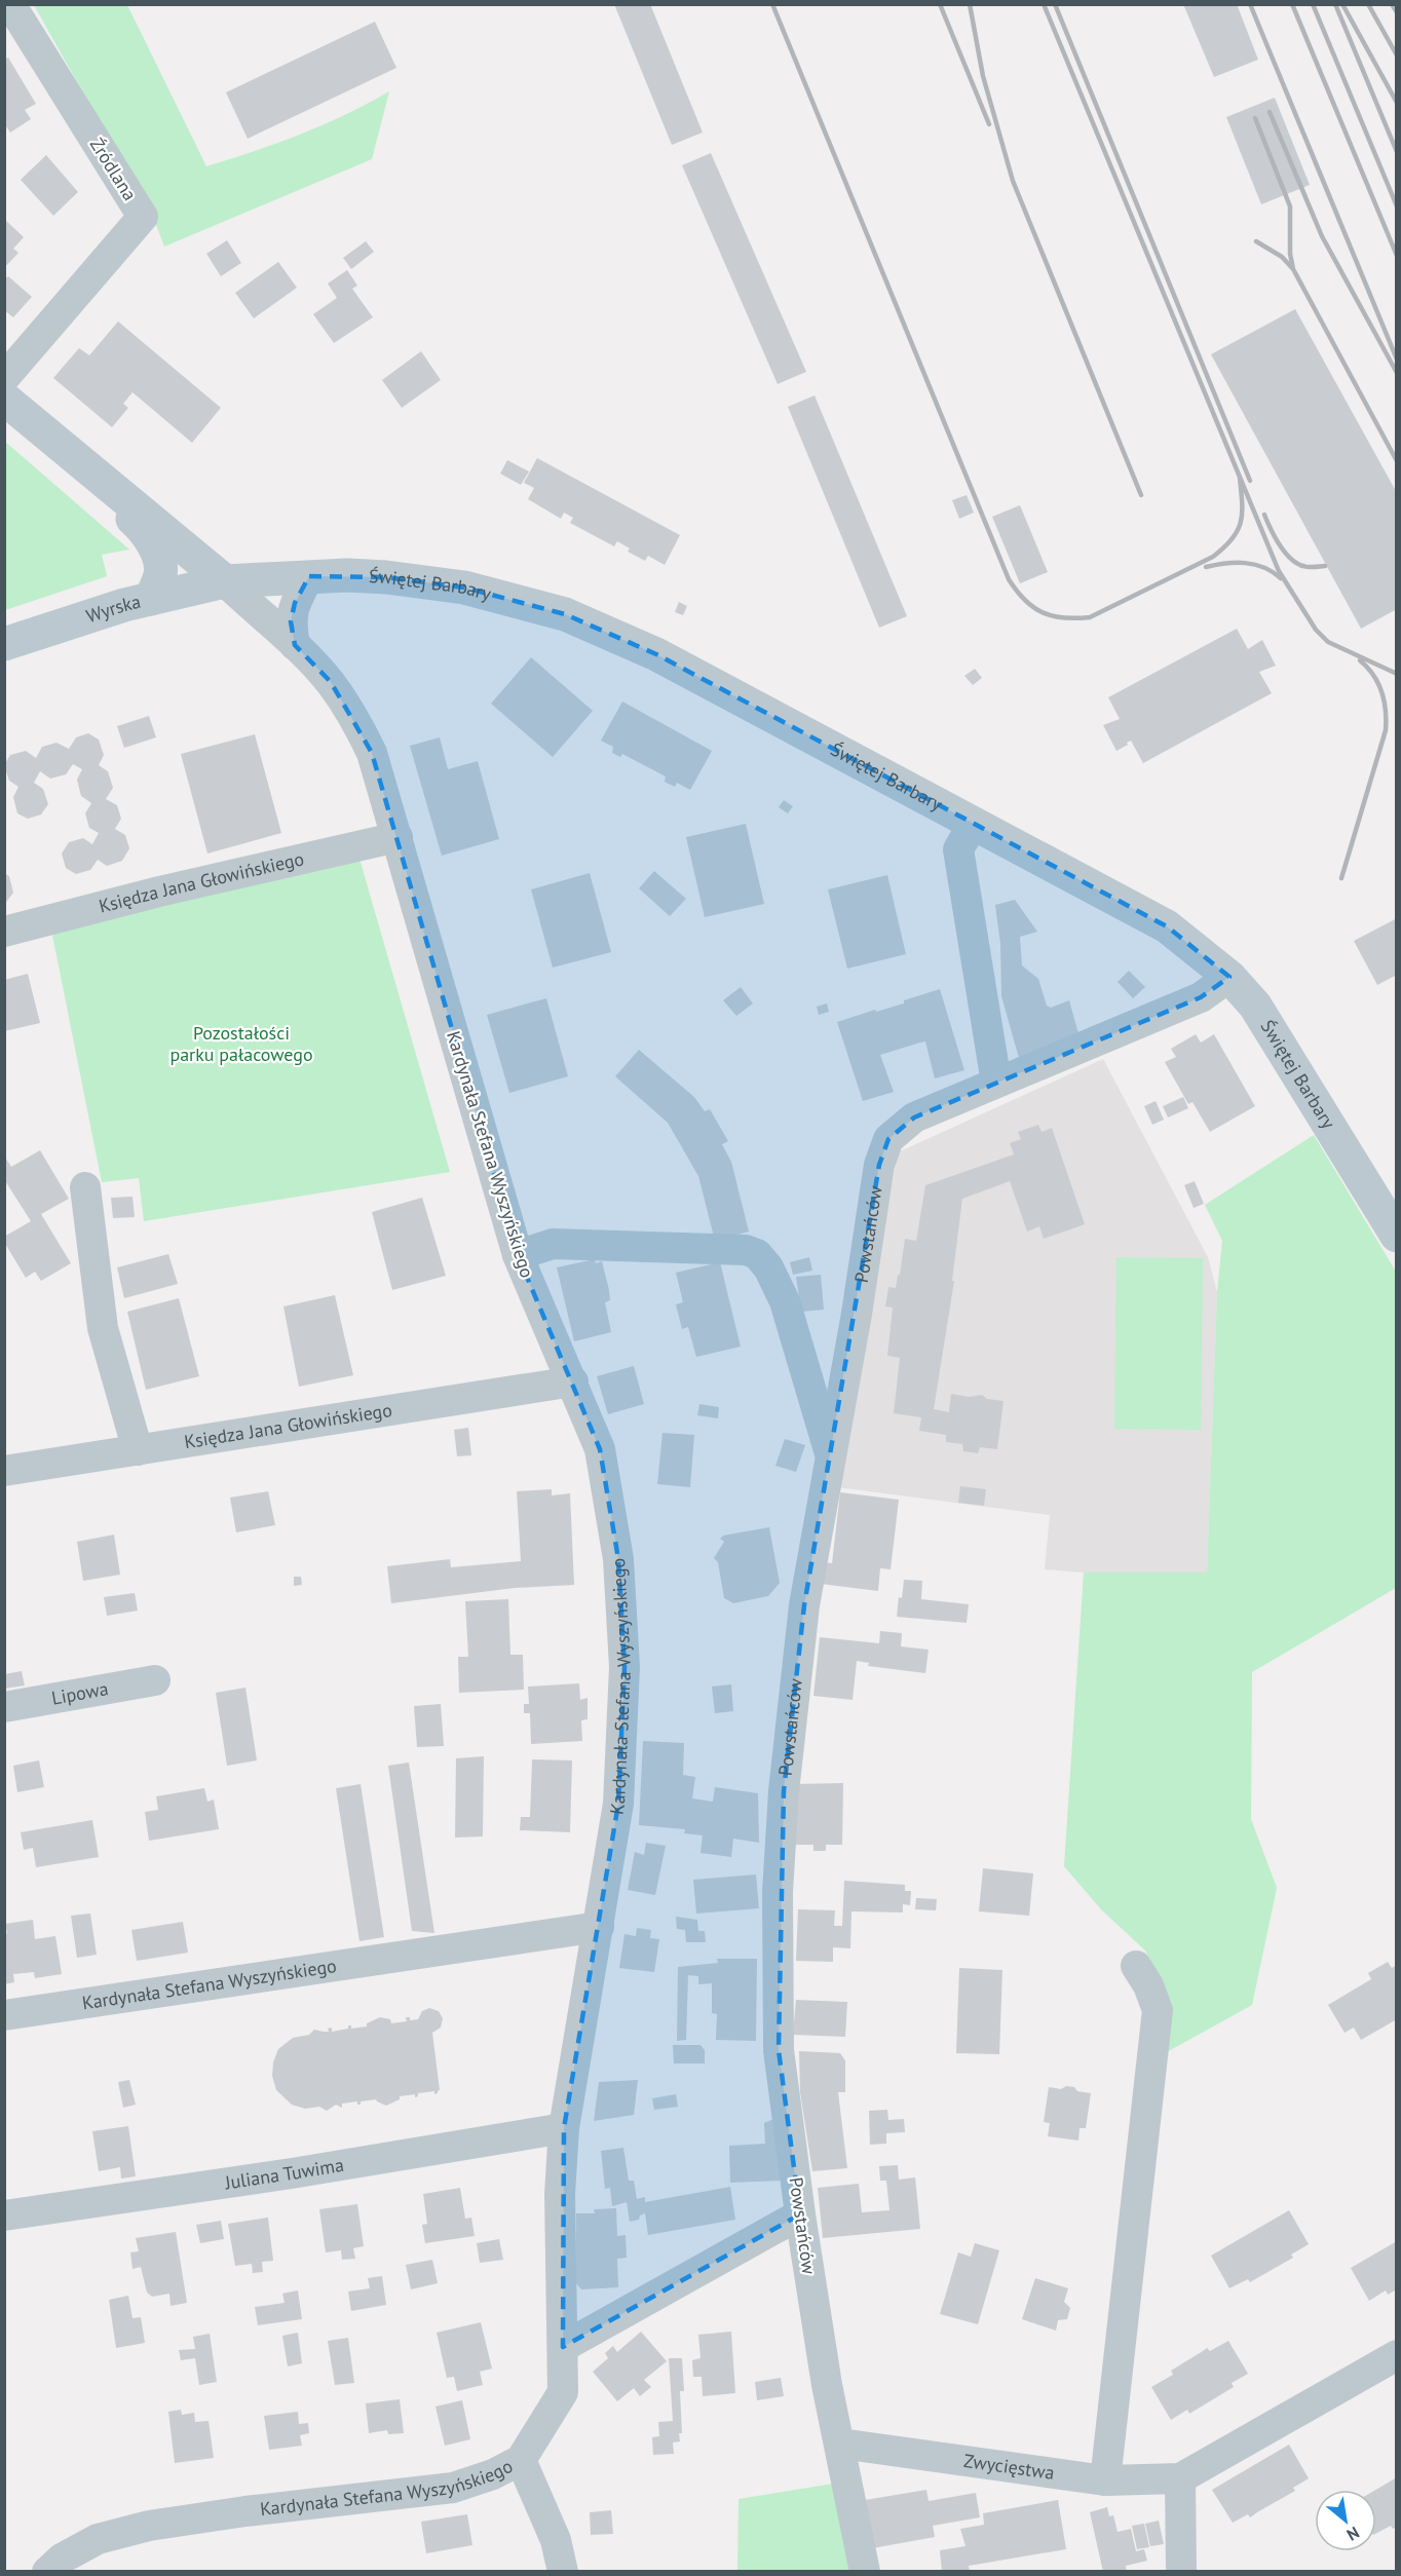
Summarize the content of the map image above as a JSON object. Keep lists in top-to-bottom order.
{
  "streets": {
    "street": [
      "Źródlana",
      "Świętej Barbary",
      "Wyrska",
      "Księdza Jana Głowińskiego",
      "Kardynała Stefana Wyszyńskiego",
      "Powstańców",
      "Lipowa",
      "Juliana Tuwima",
      "Zwycięstwa"
    ]
  },
  "crossings": [
    ["Świętej Barbary", "Wyrska"],
    ["Świętej Barbary", "Kardynała Stefana Wyszyńskiego"],
    ["Świętej Barbary", "Powstańców"],
    ["Wyrska", "Kardynała Stefana Wyszyńskiego"],
    ["Księdza Jana Głowińskiego", "Kardynała Stefana Wyszyńskiego"],
    ["Kardynała Stefana Wyszyńskiego", "Juliana Tuwima"],
    ["Powstańców", "Zwycięstwa"]
  ],
  "parks": ["Pozostałości parku pałacowego"],
  "north": "bottom right"
}
